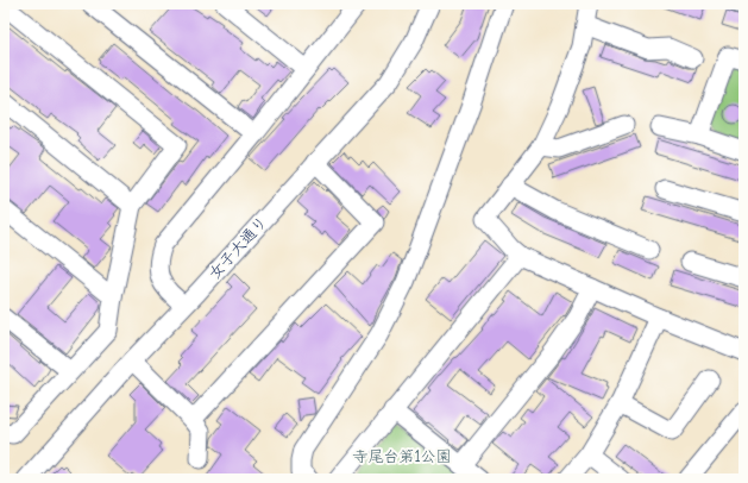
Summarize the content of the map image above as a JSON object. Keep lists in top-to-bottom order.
{
  "streets": {
    "street": ["女子大通り"]
  },
  "parks": ["寺尾台第1公園"]
}
